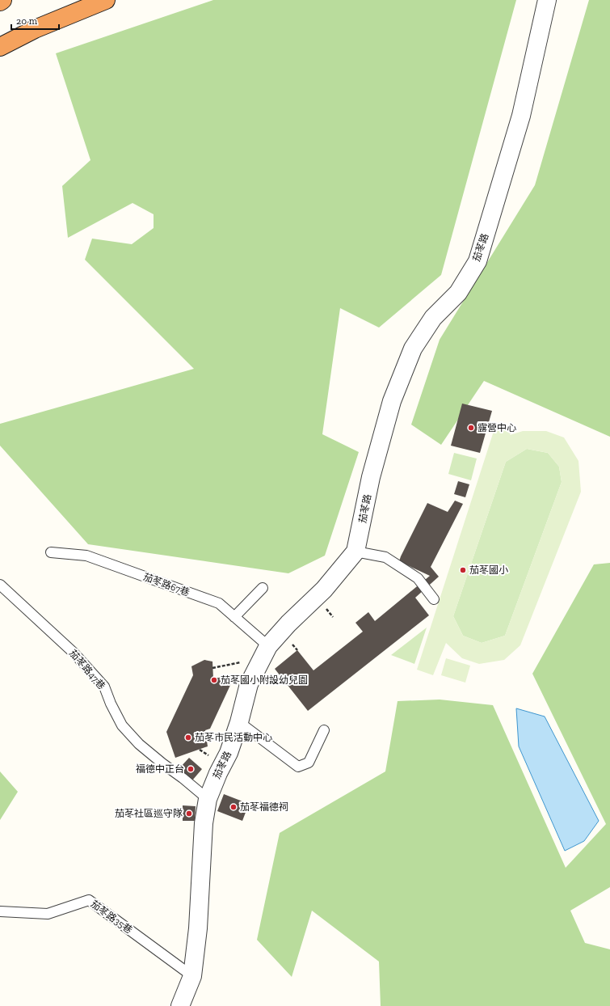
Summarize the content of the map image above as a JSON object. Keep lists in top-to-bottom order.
{
  "streets": {
    "street": ["茄苳路"],
    "lane": ["茄苳路67巷", "茄苳路47巷", "茄苳路35巷"]
  },
  "crossings": [
    ["茄苳路", "茄苳路67巷"],
    ["茄苳路", "茄苳路47巷"],
    ["茄苳路", "茄苳路35巷"]
  ],
  "places": [
    "露營中心",
    "茄苳國小",
    "茄苳國小附設幼兒園",
    "茄苳市民活動中心",
    "福德中正台",
    "茄苳福德祠",
    "茄苳社區巡守隊"
  ],
  "scale_bar": "20 m"
}
